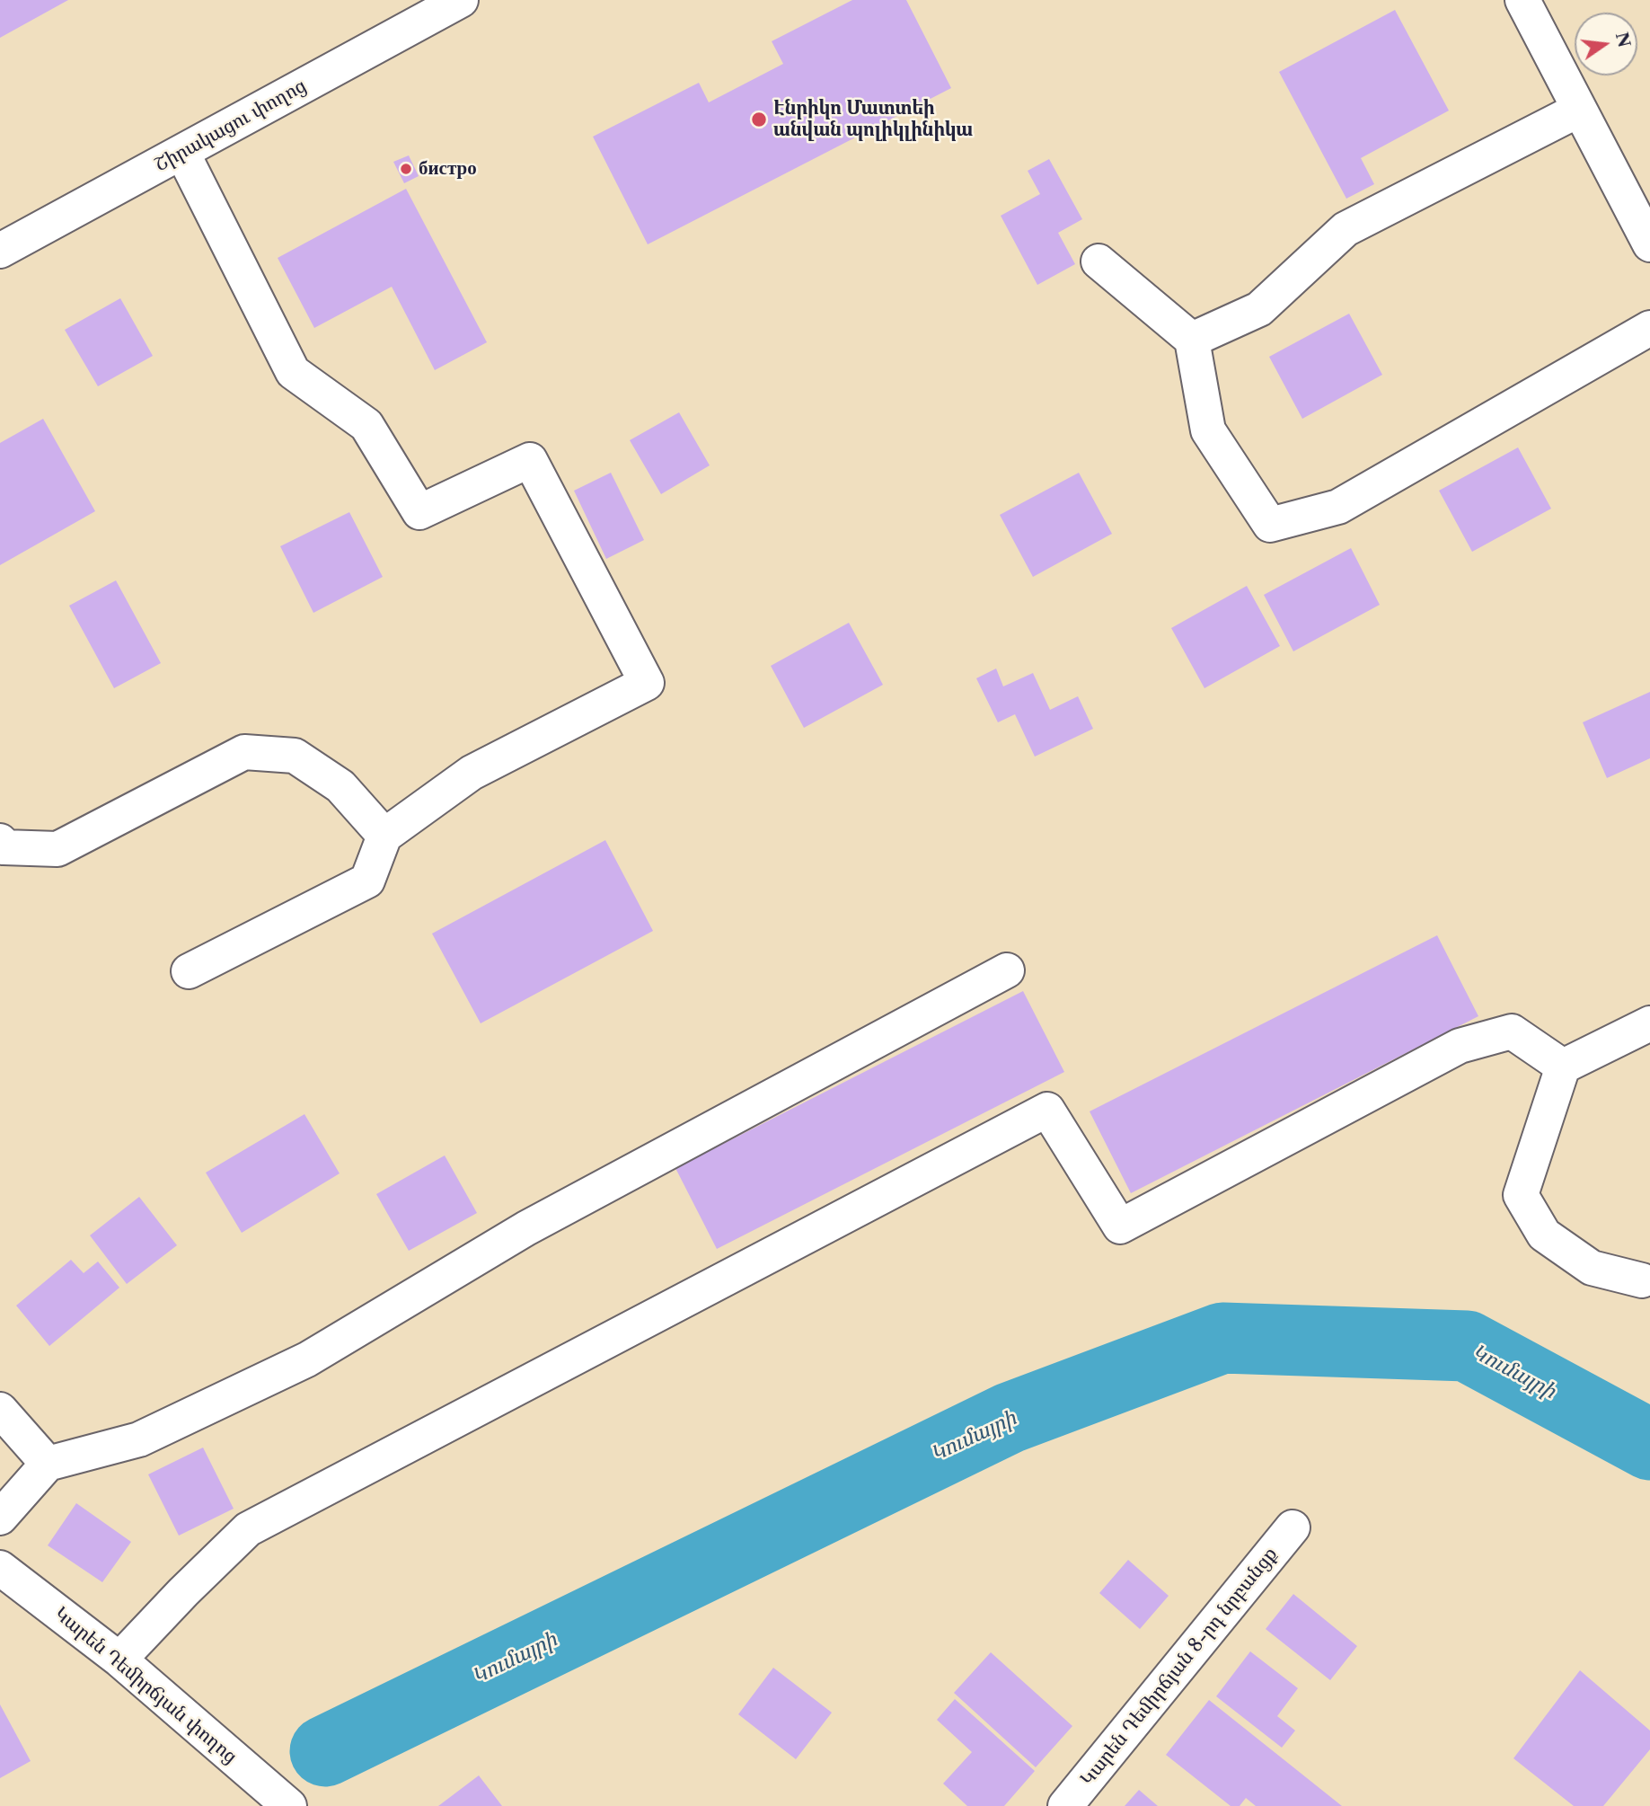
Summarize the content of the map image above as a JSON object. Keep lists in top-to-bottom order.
{
  "streets": {
    "street": ["Շիրակացու փողոց", "Կարեն Դեմիրճյան 8-րդ նրբանցք", "Կարեն Դեմիրճյան փողոց"]
  },
  "water": ["Կումայրի"],
  "places": ["Էնրիկո Մատտեի անվան պոլիկլինիկա", "бистро"],
  "north": "right"
}
